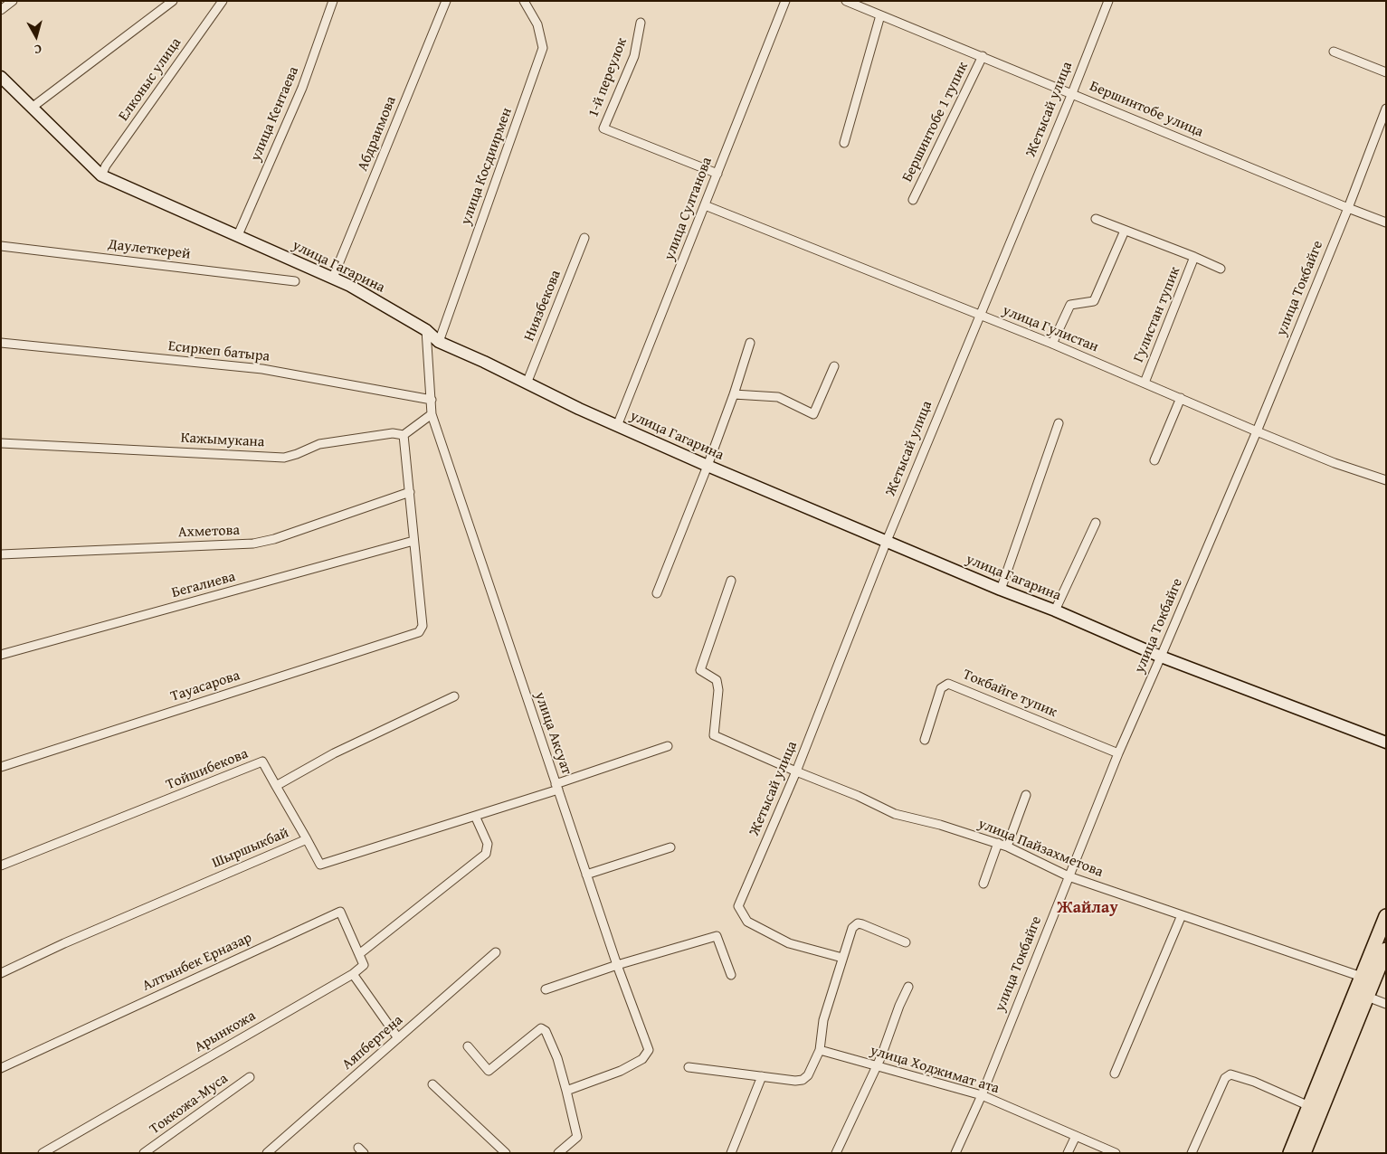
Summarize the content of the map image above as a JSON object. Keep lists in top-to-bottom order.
{
  "streets": {
    "main road": ["улица Гагарина"],
    "street": [
      "1-й переулок",
      "Елконыс улица",
      "Жетысай улица",
      "Бершинтобе улица",
      "улица Кентаева",
      "Бершинтобе 1 тупик",
      "Абдраимова",
      "улица Косдиирмен",
      "улица Султанова",
      "Даулеткерей",
      "улица Токбайге",
      "Ниязбекова",
      "Гулистан тупик",
      "улица Гулистан",
      "Есиркеп батыра",
      "Кажымукана",
      "Ахметова",
      "Бегалиева",
      "Тауасарова",
      "Токбайге тупик",
      "улица Аксуат",
      "Тойшибекова",
      "Шыршыкбай",
      "улица Пайзахметова",
      "Алтынбек Ерназар",
      "Арынкожа",
      "Аяпбергена",
      "улица Ходжимат ата",
      "Токкожа-Муса"
    ]
  },
  "crossings": [
    ["1-й переулок", "улица Султанова"],
    ["Елконыс улица", "улица Гагарина"],
    ["Жетысай улица", "Бершинтобе улица"],
    ["Жетысай улица", "улица Гагарина"],
    ["Жетысай улица", "улица Гулистан"],
    ["Жетысай улица", "улица Пайзахметова"],
    ["Бершинтобе улица", "Бершинтобе 1 тупик"],
    ["Бершинтобе улица", "улица Токбайге"],
    ["улица Кентаева", "улица Гагарина"],
    ["Абдраимова", "улица Гагарина"],
    ["улица Косдиирмен", "улица Гагарина"],
    ["улица Султанова", "улица Гагарина"],
    ["улица Султанова", "улица Гулистан"],
    ["улица Гагарина", "улица Токбайге"],
    ["улица Гагарина", "Ниязбекова"],
    ["улица Гагарина", "улица Аксуат"],
    ["улица Токбайге", "улица Гулистан"],
    ["улица Токбайге", "Токбайге тупик"],
    ["улица Токбайге", "улица Пайзахметова"],
    ["улица Токбайге", "улица Ходжимат ата"],
    ["Гулистан тупик", "улица Гулистан"],
    ["Есиркеп батыра", "улица Аксуат"],
    ["Бегалиева", "Тауасарова"],
    ["улица Аксуат", "Шыршыкбай"]
  ],
  "districts": ["Жайлау"],
  "north": "bottom"
}
